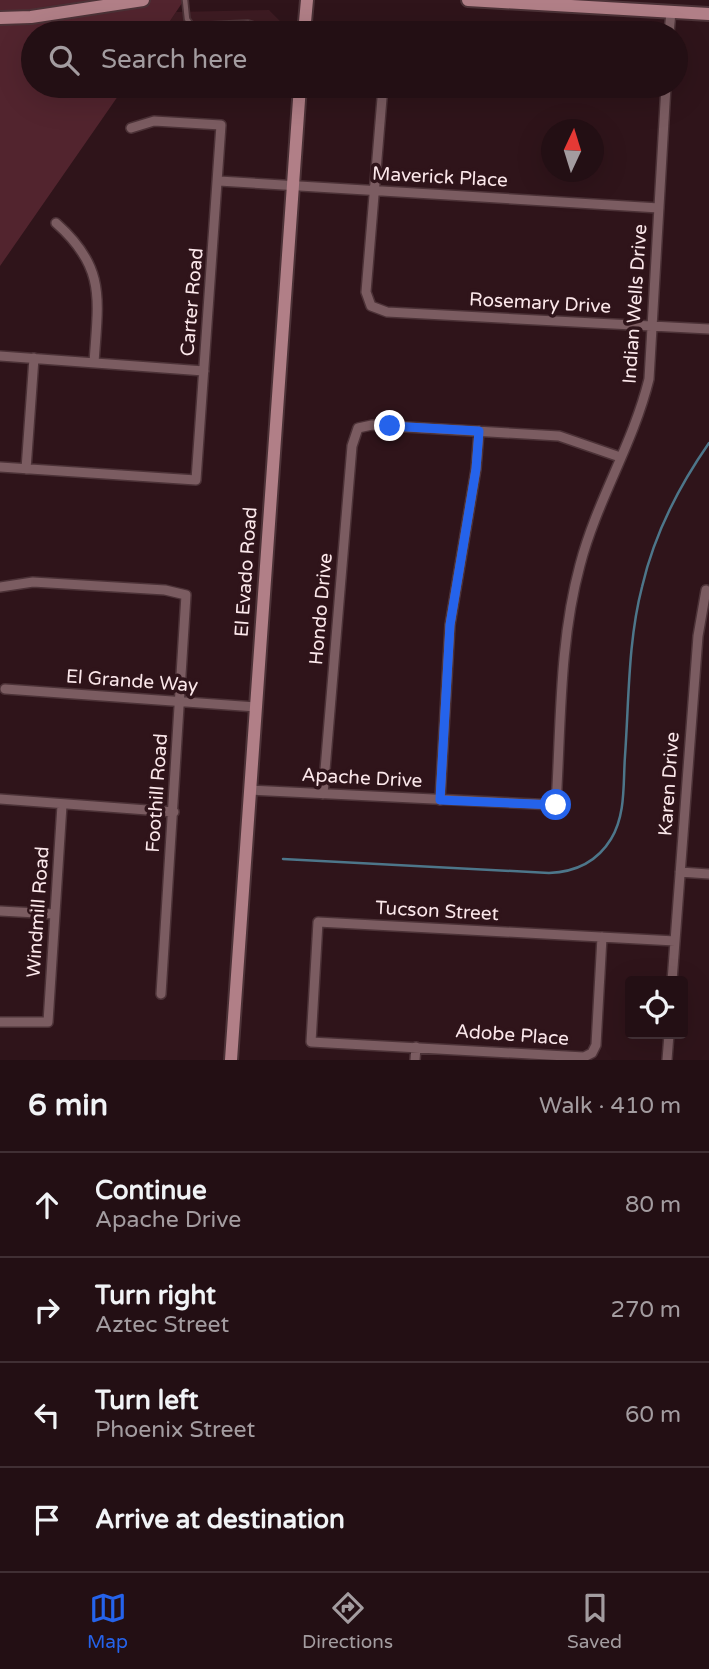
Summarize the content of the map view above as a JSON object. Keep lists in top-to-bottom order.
{
  "streets": {
    "main road": ["El Evado Road"],
    "street": [
      "Maverick Place",
      "Carter Road",
      "Rosemary Drive",
      "Indian Wells Drive",
      "Hondo Drive",
      "El Grande Way",
      "Apache Drive",
      "Karen Drive",
      "Foothill Road",
      "Tucson Street",
      "Windmill Road",
      "Adobe Place"
    ]
  },
  "crossings": [
    ["Maverick Place", "Carter Road"],
    ["Maverick Place", "Rosemary Drive"],
    ["Maverick Place", "Indian Wells Drive"],
    ["Maverick Place", "El Evado Road"],
    ["Rosemary Drive", "Indian Wells Drive"],
    ["Indian Wells Drive", "Apache Drive"],
    ["El Evado Road", "El Grande Way"],
    ["El Evado Road", "Apache Drive"],
    ["Hondo Drive", "Apache Drive"],
    ["El Grande Way", "Foothill Road"],
    ["Karen Drive", "Tucson Street"],
    ["Tucson Street", "Adobe Place"]
  ],
  "north": "top",
  "page": {
    "search": "Search here",
    "heading": ["6 min", "Walk · 410 m"],
    "list": [
      ["Continue", "Apache Drive", "80 m"],
      ["Turn right", "Aztec Street", "270 m"],
      ["Turn left", "Phoenix Street", "60 m"],
      "Arrive at destination"
    ],
    "nav": ["Map", "Directions", "Saved"]
  }
}
